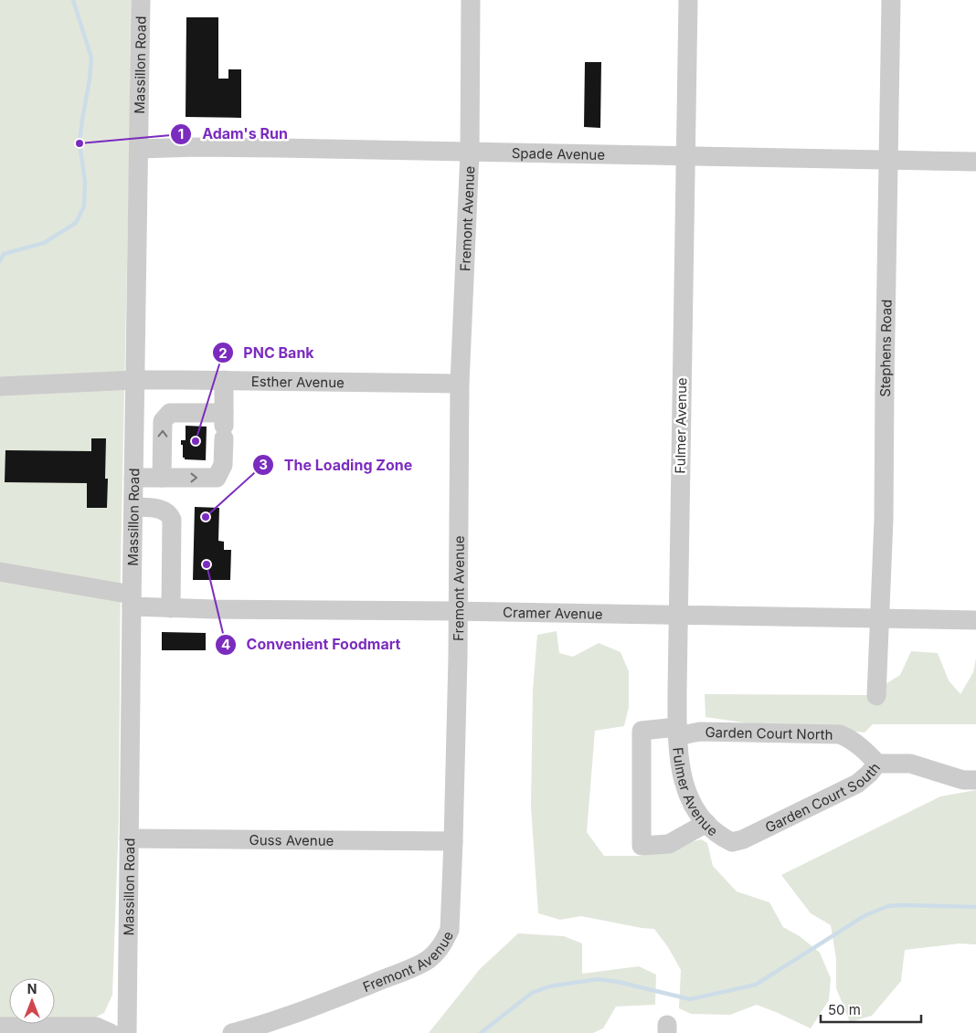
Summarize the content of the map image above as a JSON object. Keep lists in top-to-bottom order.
{
  "streets": {
    "street": [
      "Massillon Road",
      "Spade Avenue",
      "Fremont Avenue",
      "Stephens Road",
      "Esther Avenue",
      "Fulmer Avenue",
      "Cramer Avenue",
      "Garden Court North",
      "Garden Court South",
      "Guss Avenue"
    ]
  },
  "crossings": [
    ["Massillon Road", "Spade Avenue"],
    ["Massillon Road", "Esther Avenue"],
    ["Massillon Road", "Cramer Avenue"],
    ["Massillon Road", "Guss Avenue"],
    ["Spade Avenue", "Fremont Avenue"],
    ["Spade Avenue", "Stephens Road"],
    ["Spade Avenue", "Fulmer Avenue"],
    ["Fremont Avenue", "Esther Avenue"],
    ["Fremont Avenue", "Cramer Avenue"],
    ["Fremont Avenue", "Guss Avenue"],
    ["Stephens Road", "Cramer Avenue"],
    ["Fulmer Avenue", "Cramer Avenue"],
    ["Fulmer Avenue", "Garden Court North"],
    ["Fulmer Avenue", "Garden Court South"],
    ["Garden Court North", "Garden Court South"]
  ],
  "places": [
    "Adam's Run",
    "PNC Bank",
    "The Loading Zone",
    "Convenient Foodmart"
  ],
  "scale_bar": "50 m",
  "north": "top"
}
